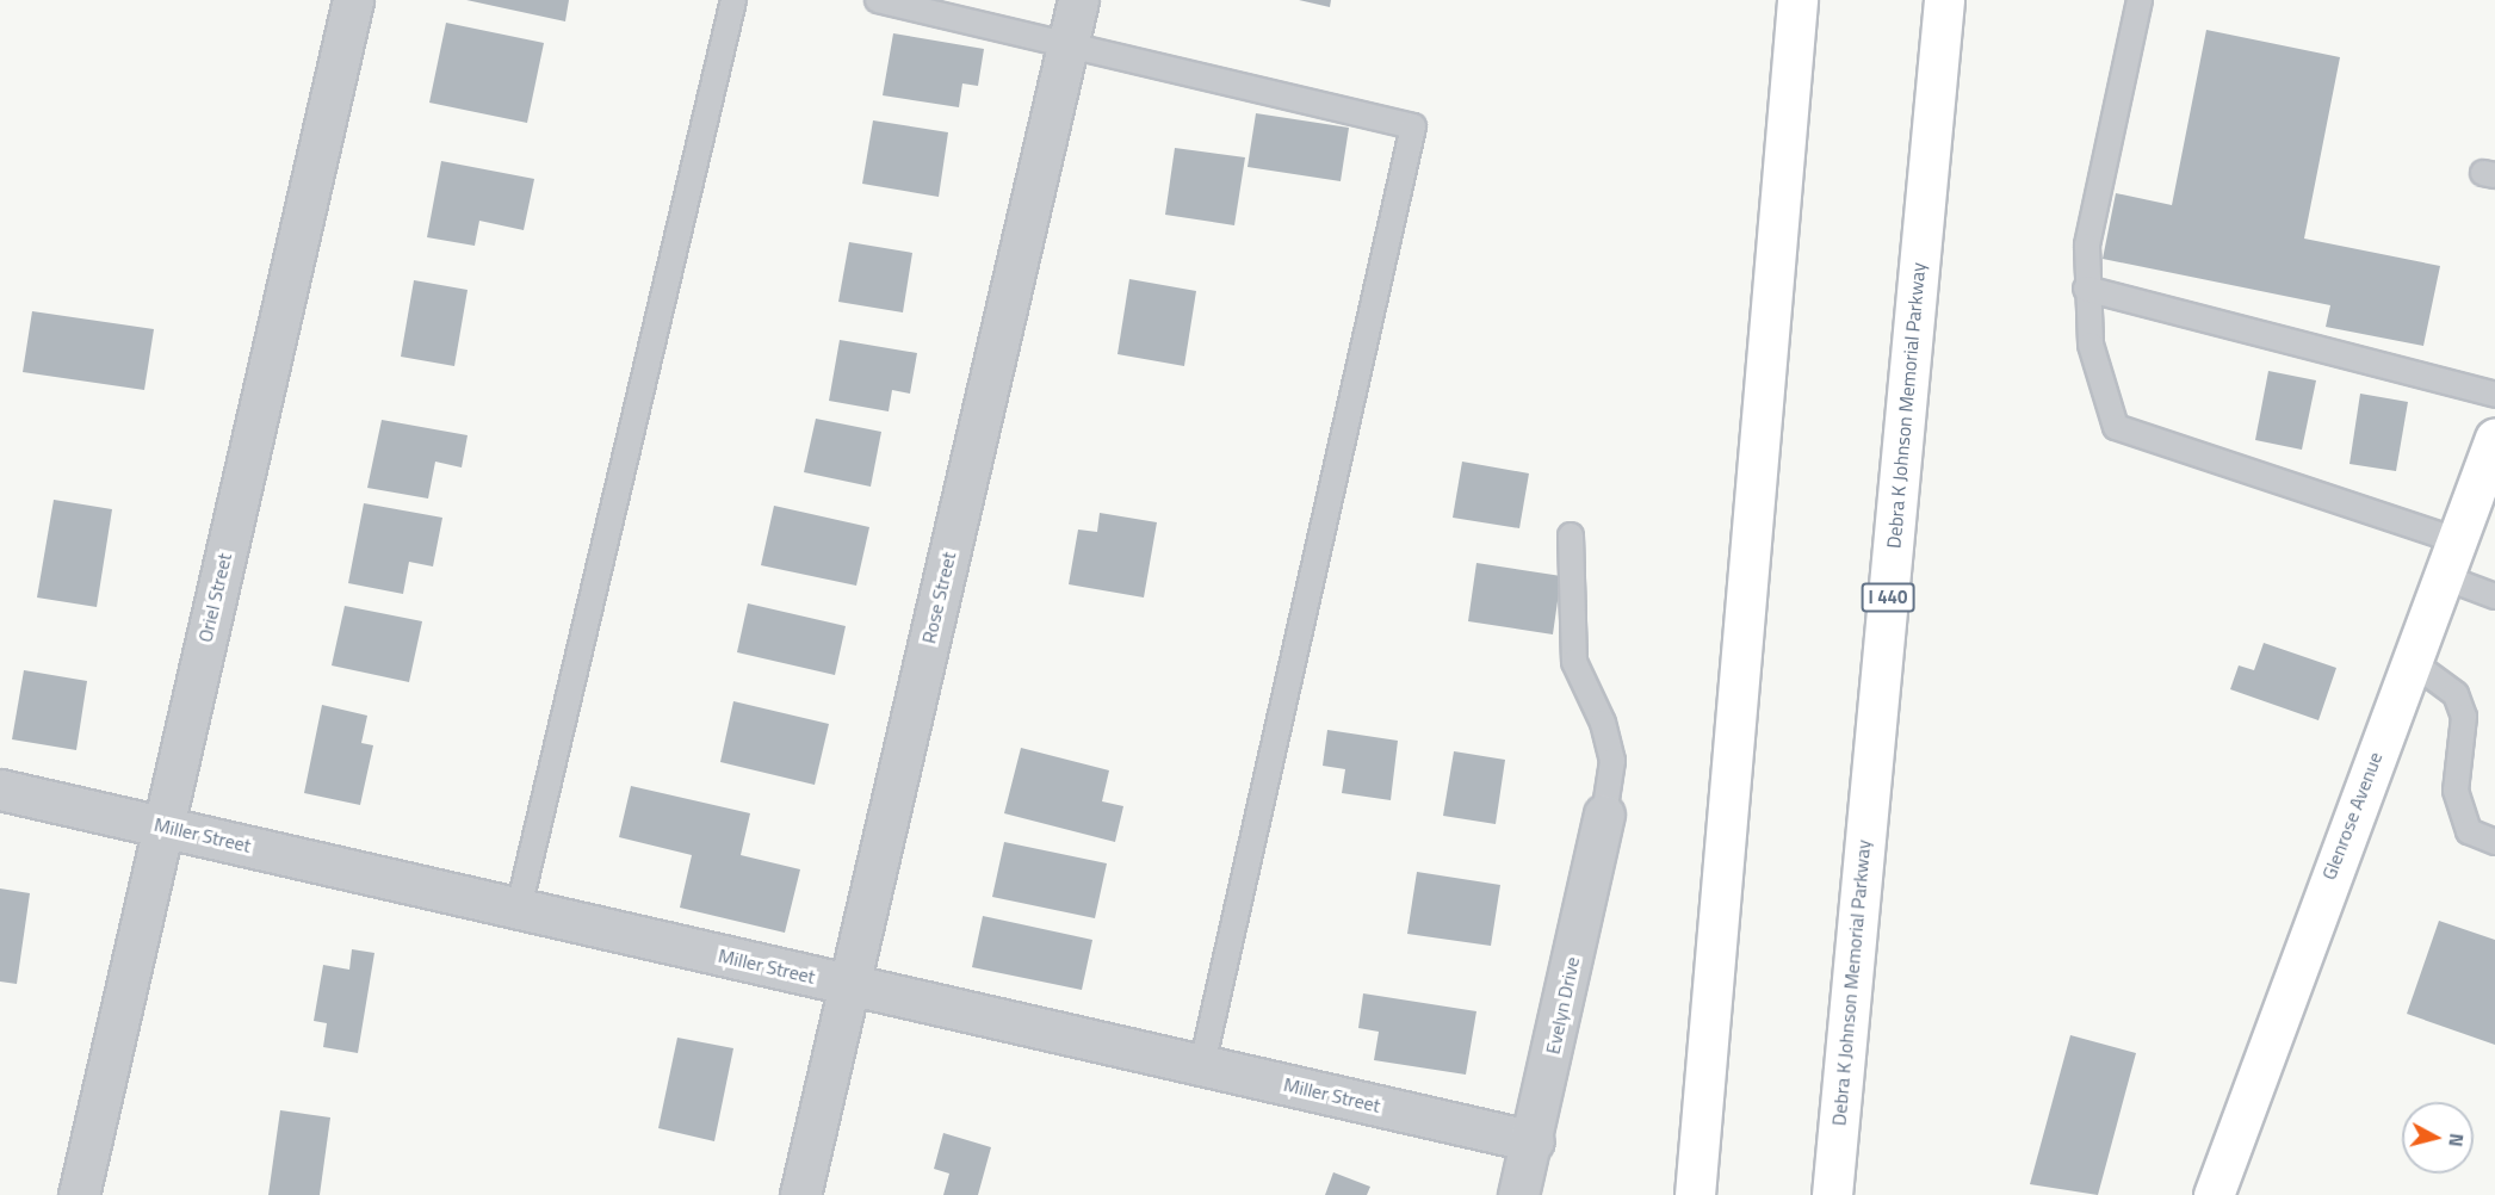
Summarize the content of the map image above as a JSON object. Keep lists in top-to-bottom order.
{
  "streets": {
    "main road": ["Debra K Johnson Memorial Parkway", "I 440", "Glenrose Avenue"],
    "street": [
      "Oriel Street",
      "Rose Street",
      "Miller Street",
      "Evelyn Drive"
    ]
  },
  "crossings": [
    ["Oriel Street", "Miller Street"],
    ["Rose Street", "Miller Street"],
    ["Miller Street", "Evelyn Drive"]
  ],
  "north": "right"
}
